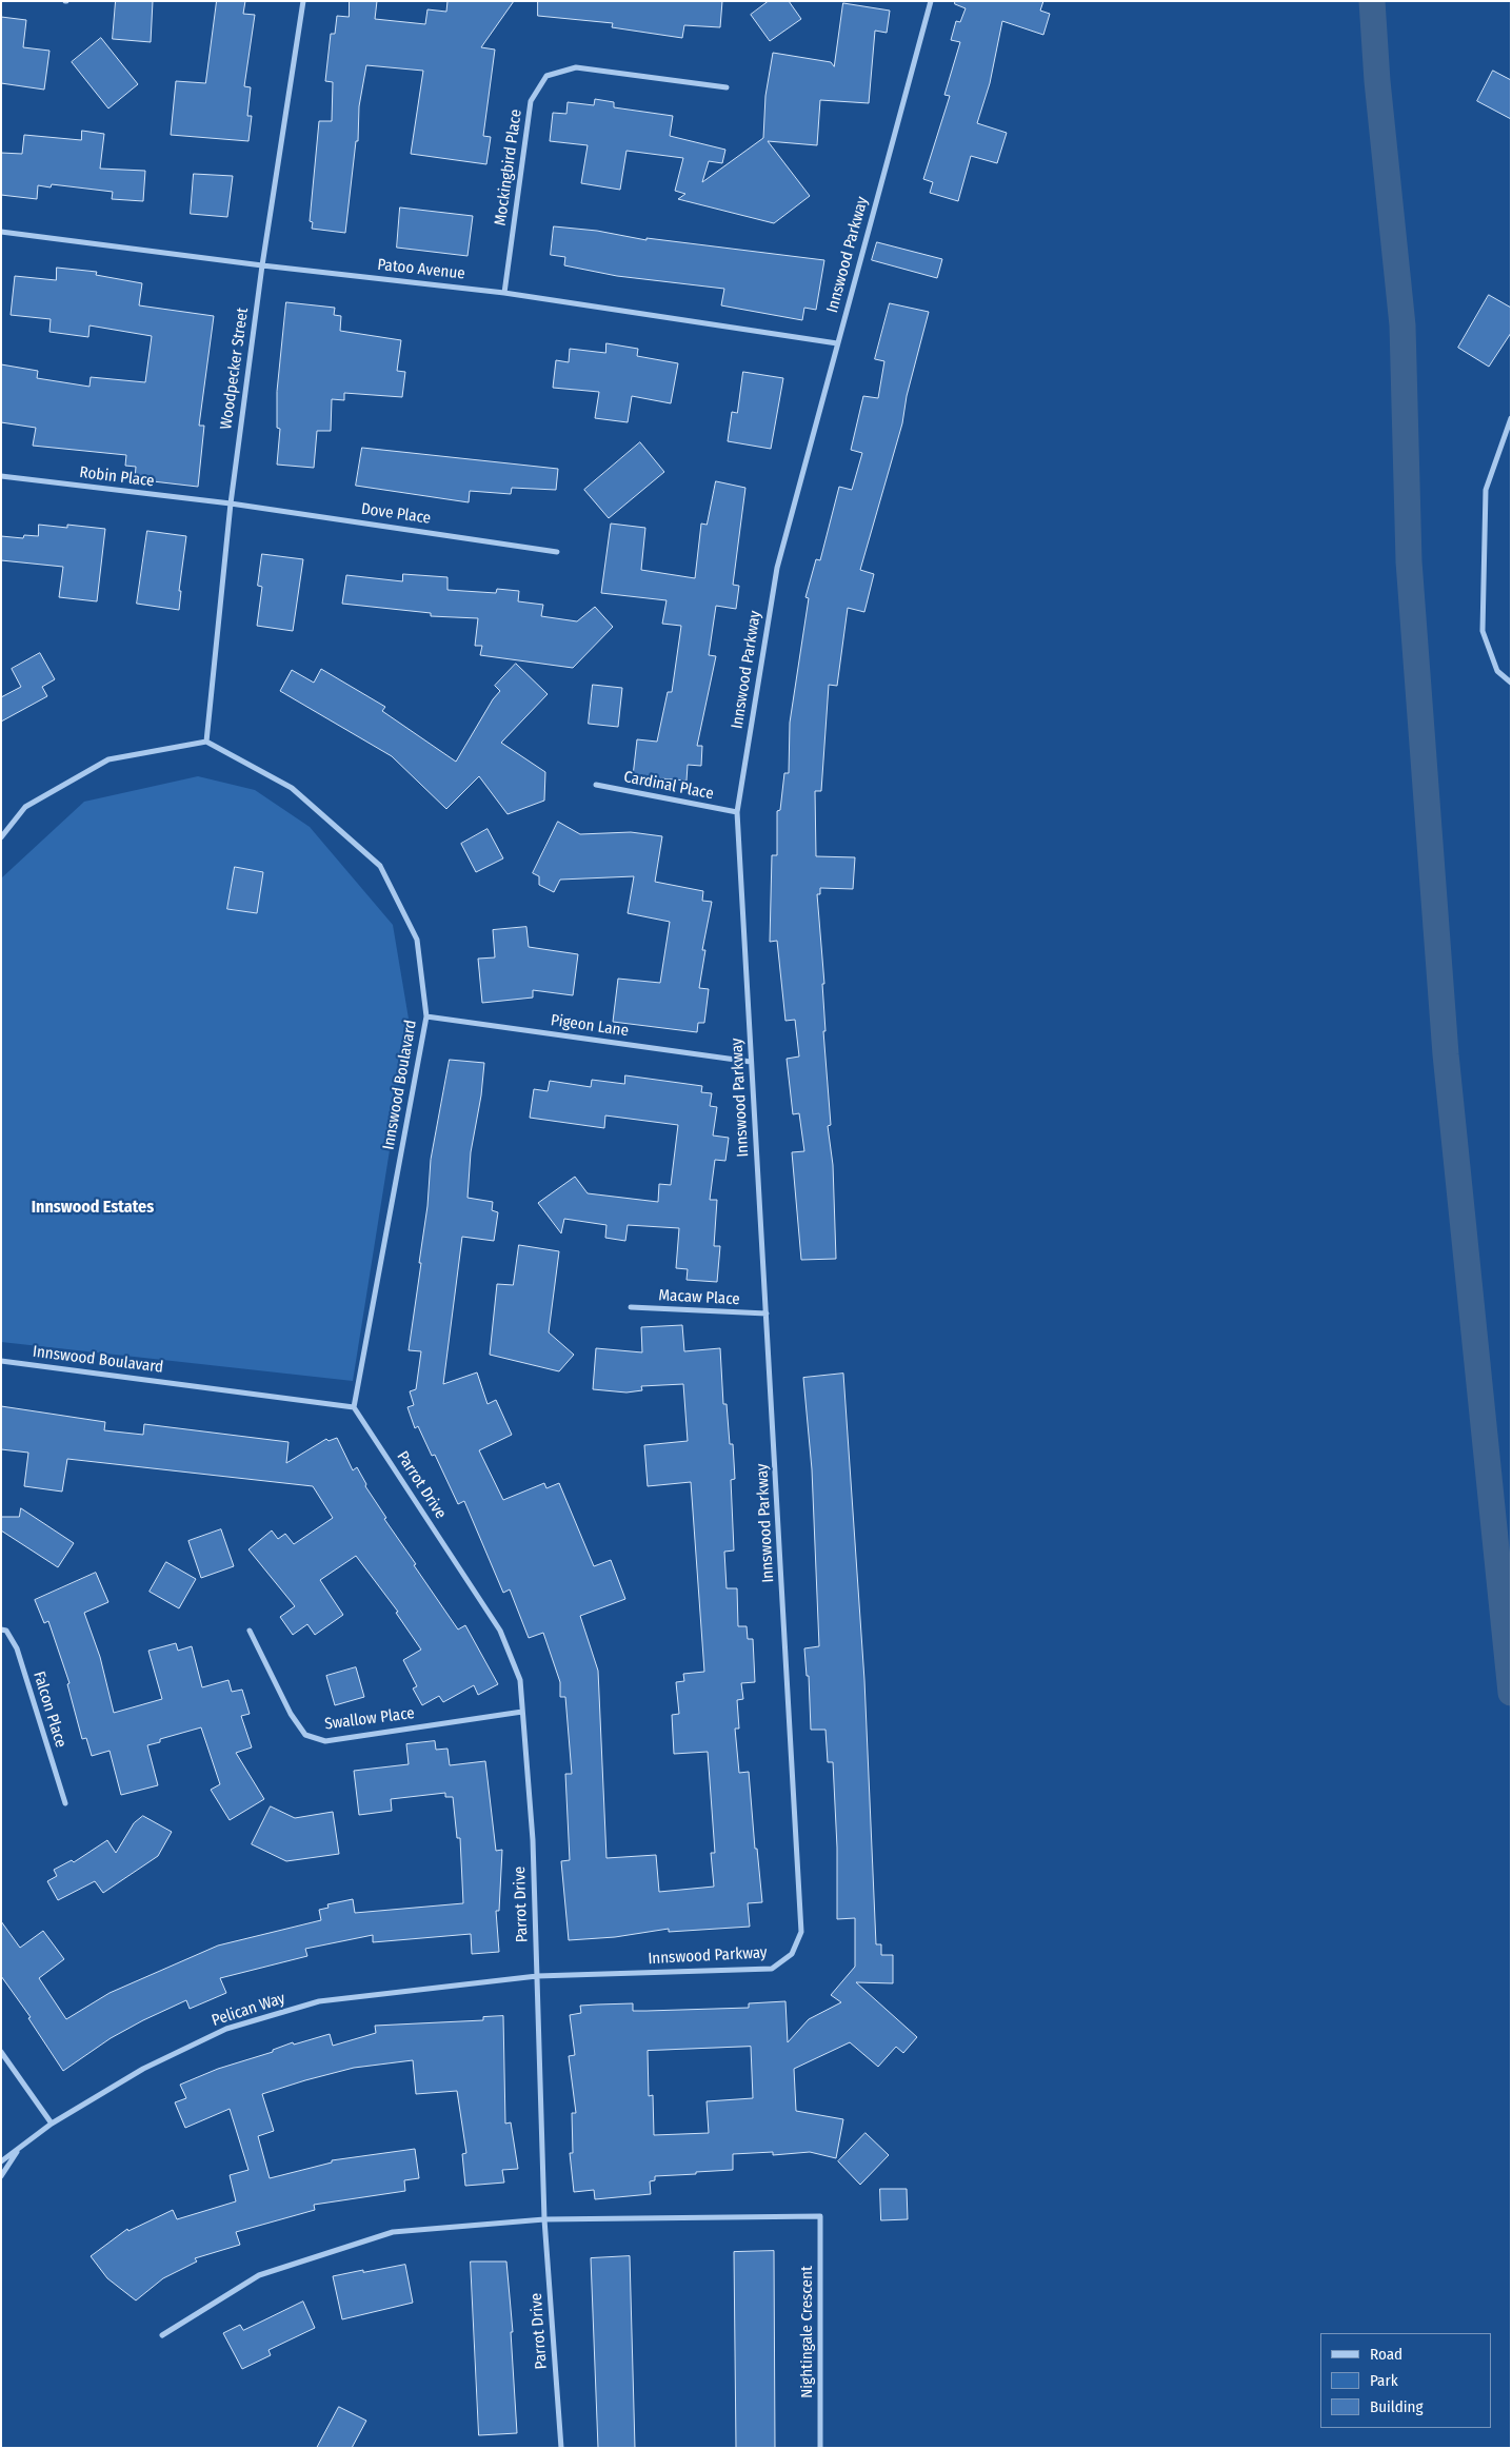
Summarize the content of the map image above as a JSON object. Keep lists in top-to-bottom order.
{
  "streets": {
    "street": [
      "Mockingbird Place",
      "Innswood Parkway",
      "Patoo Avenue",
      "Woodpecker Street",
      "Robin Place",
      "Dove Place",
      "Cardinal Place",
      "Pigeon Lane",
      "Innswood Boulavard",
      "Macaw Place",
      "Parrot Drive",
      "Falcon Place",
      "Swallow Place",
      "Pelican Way",
      "Nightingale Crescent"
    ]
  },
  "crossings": [
    ["Mockingbird Place", "Patoo Avenue"],
    ["Innswood Parkway", "Patoo Avenue"],
    ["Innswood Parkway", "Cardinal Place"],
    ["Innswood Parkway", "Pigeon Lane"],
    ["Innswood Parkway", "Macaw Place"],
    ["Innswood Parkway", "Parrot Drive"],
    ["Innswood Parkway", "Pelican Way"],
    ["Patoo Avenue", "Woodpecker Street"],
    ["Woodpecker Street", "Robin Place"],
    ["Woodpecker Street", "Dove Place"],
    ["Woodpecker Street", "Innswood Boulavard"],
    ["Robin Place", "Dove Place"],
    ["Pigeon Lane", "Innswood Boulavard"],
    ["Innswood Boulavard", "Parrot Drive"],
    ["Parrot Drive", "Swallow Place"],
    ["Parrot Drive", "Pelican Way"],
    ["Parrot Drive", "Nightingale Crescent"]
  ],
  "districts": ["Innswood Estates"],
  "legend": ["Road", "Park", "Building"]
}
